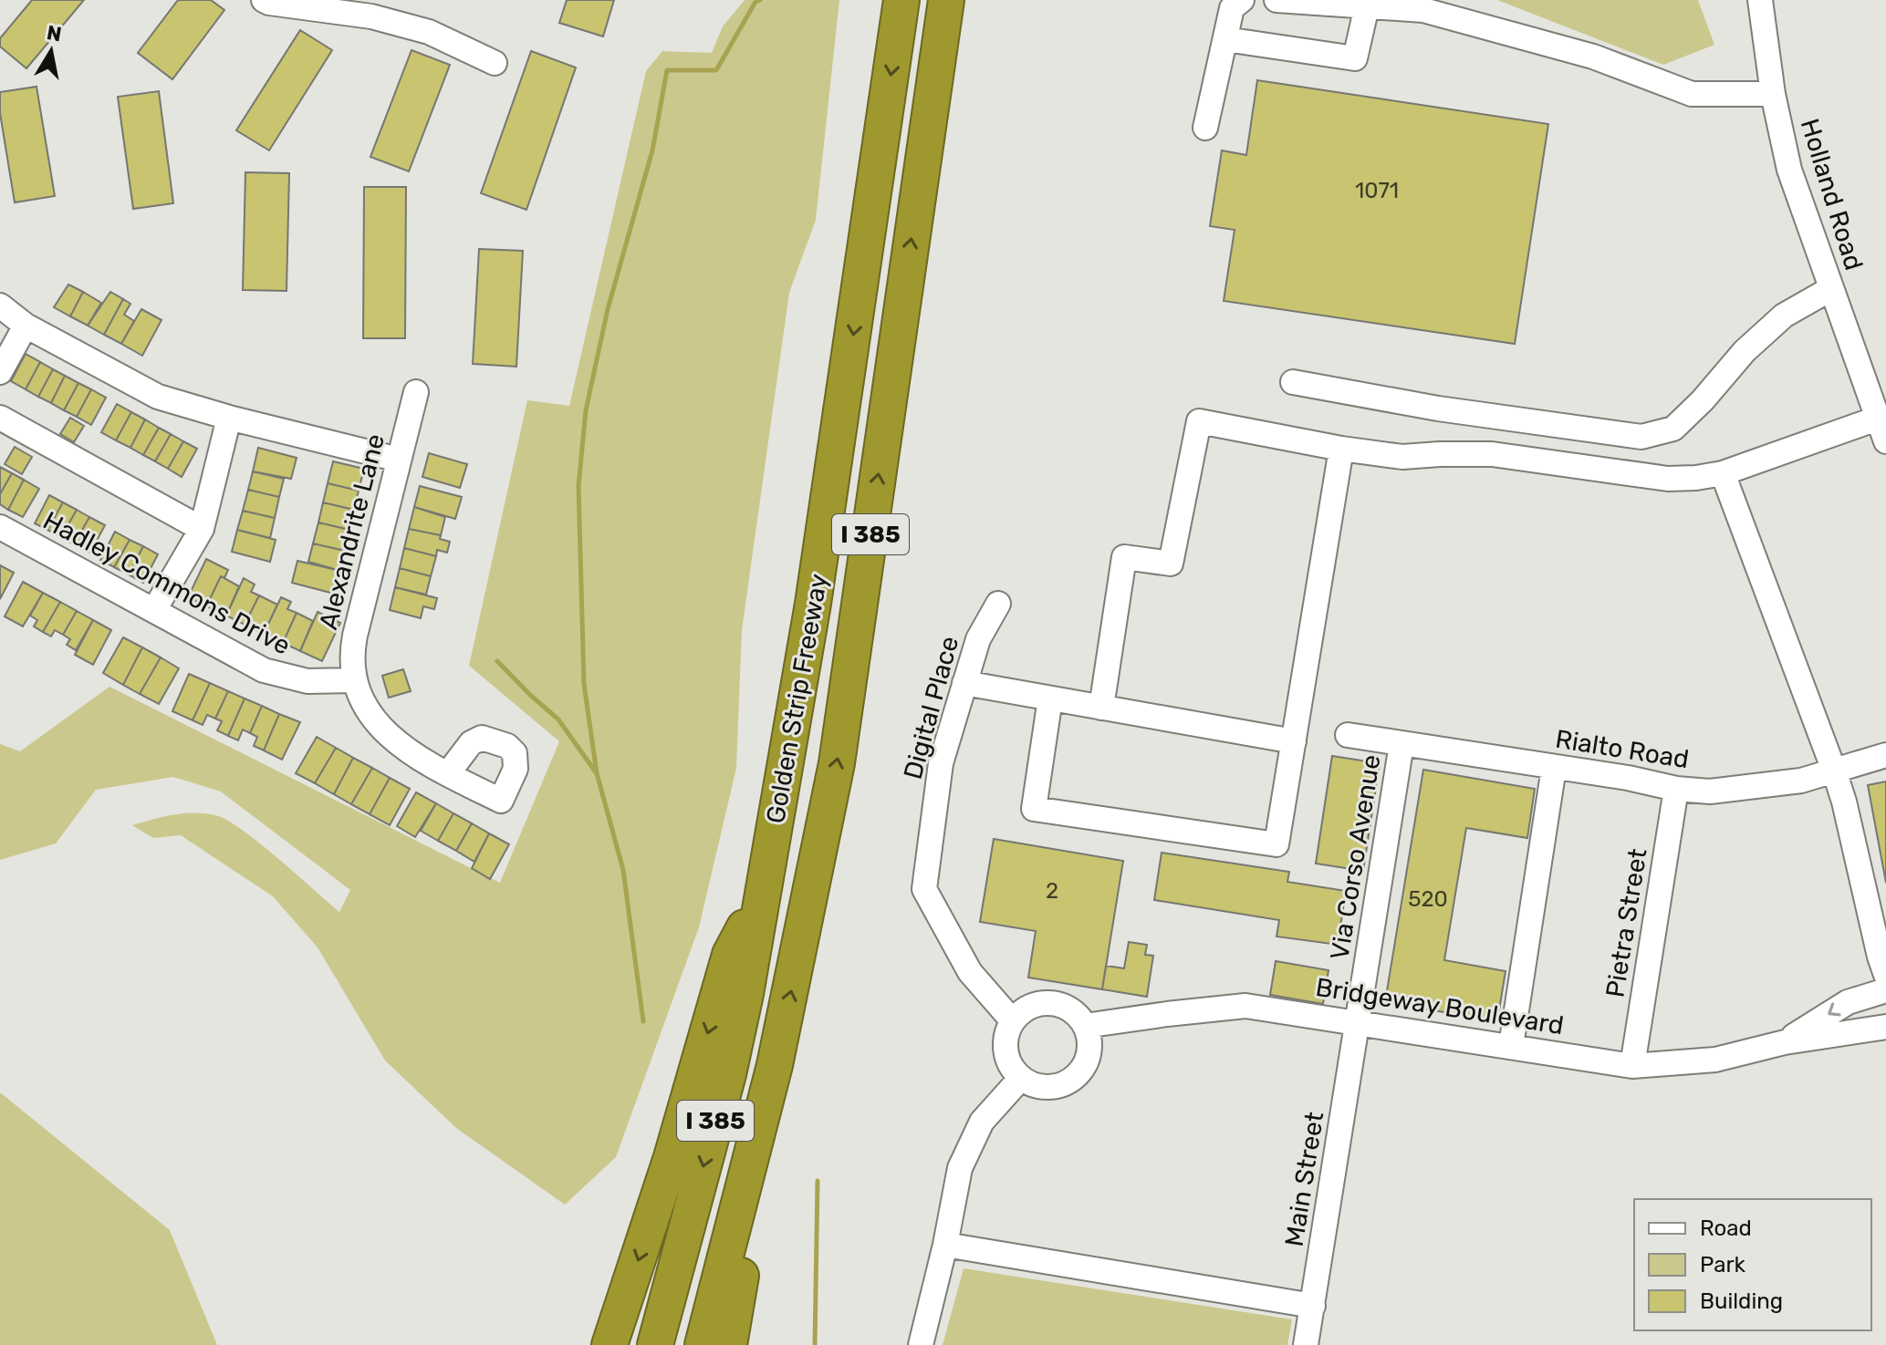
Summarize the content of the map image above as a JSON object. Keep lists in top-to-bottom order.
{
  "streets": {
    "highway": ["I 385", "Golden Strip Freeway"],
    "street": [
      "Holland Road",
      "Alexandrite Lane",
      "Hadley Commons Drive",
      "Digital Place",
      "Rialto Road",
      "Via Corso Avenue",
      "Pietra Street",
      "Bridgeway Boulevard",
      "Main Street"
    ]
  },
  "crossings": [
    ["Alexandrite Lane", "Hadley Commons Drive"],
    ["Digital Place", "Bridgeway Boulevard"],
    ["Rialto Road", "Via Corso Avenue"],
    ["Rialto Road", "Pietra Street"],
    ["Via Corso Avenue", "Bridgeway Boulevard"],
    ["Via Corso Avenue", "Main Street"],
    ["Pietra Street", "Bridgeway Boulevard"],
    ["Bridgeway Boulevard", "Main Street"]
  ],
  "house_numbers": ["1071", "2", "520"],
  "legend": ["Road", "Park", "Building"],
  "north": "top"
}
